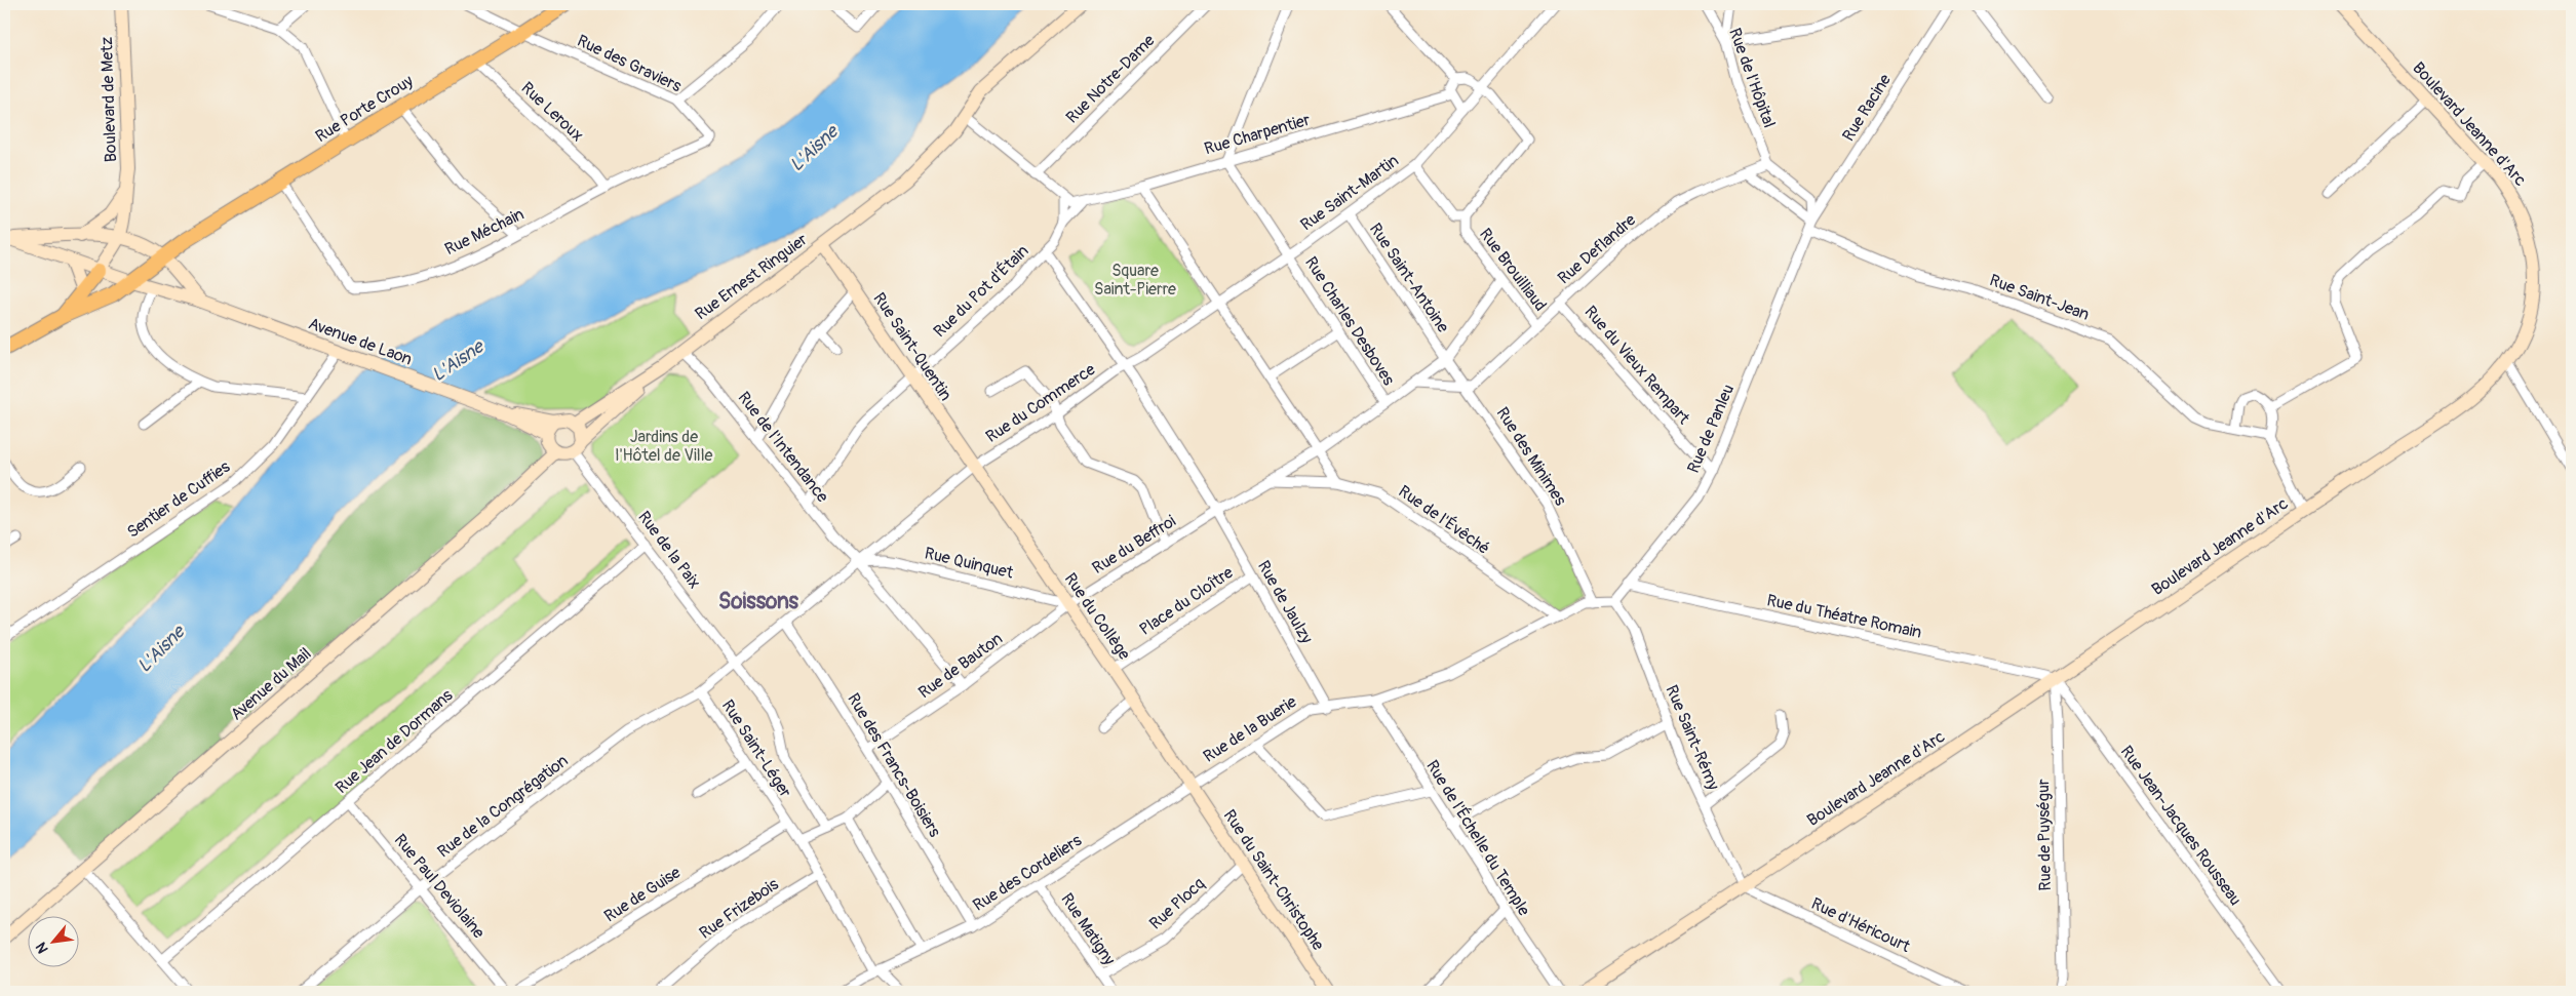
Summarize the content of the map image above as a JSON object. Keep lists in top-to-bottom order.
{
  "streets": {
    "main road": [
      "Boulevard de Metz",
      "Rue Porte Crouy",
      "Boulevard Jeanne d'Arc",
      "Rue Ernest Ringuier",
      "Avenue de Laon",
      "Rue Saint-Quentin",
      "Rue du Collège",
      "Avenue du Mail",
      "Rue du Saint-Christophe"
    ],
    "street": [
      "Rue des Graviers",
      "Rue de l'Hôpital",
      "Rue Notre-Dame",
      "Rue Racine",
      "Rue Leroux",
      "Rue Charpentier",
      "Rue Saint-Martin",
      "Rue Méchain",
      "Rue Deflandre",
      "Rue Brouilliaud",
      "Rue Saint-Antoine",
      "Rue du Pot d'Étain",
      "Rue Saint-Jean",
      "Rue Charles Desboves",
      "Rue du Vieux Rempart",
      "Rue du Commerce",
      "Rue de Panleu",
      "Rue de l'Intendance",
      "Rue des Minimes",
      "Sentier de Cuffies",
      "Rue de l'Évêché",
      "Rue du Beffroi",
      "Rue de la Paix",
      "Rue Quinquet",
      "Place du Cloître",
      "Rue de Jaulzy",
      "Rue du Théatre Romain",
      "Rue de Bauton",
      "Rue de la Buerie",
      "Rue Saint-Rémy",
      "Rue Jean de Dormans",
      "Rue Saint-Léger",
      "Rue des Francs-Boisiers",
      "Rue de la Congrégation",
      "Rue Jean-Jacques Rousseau",
      "Rue de Puységur",
      "Rue de l'Échelle du Temple",
      "Rue des Cordeliers",
      "Rue Paul Deviolaine",
      "Rue de Guise",
      "Rue Plocq",
      "Rue Frizebois",
      "Rue d'Héricourt",
      "Rue Matigny"
    ]
  },
  "crossings": [
    ["Rue des Graviers", "Rue Porte Crouy"],
    ["Rue des Graviers", "Rue Méchain"],
    ["Rue de l'Hôpital", "Rue Deflandre"],
    ["Boulevard de Metz", "Avenue de Laon"],
    ["Rue Racine", "Rue Saint-Jean"],
    ["Rue Racine", "Rue de Panleu"],
    ["Rue Porte Crouy", "Rue Leroux"],
    ["Rue Porte Crouy", "Rue Méchain"],
    ["Rue Porte Crouy", "Avenue de Laon"],
    ["Rue Leroux", "Rue Méchain"],
    ["Boulevard Jeanne d'Arc", "Rue du Théatre Romain"],
    ["Boulevard Jeanne d'Arc", "Rue Saint-Rémy"],
    ["Boulevard Jeanne d'Arc", "Rue Jean-Jacques Rousseau"],
    ["Boulevard Jeanne d'Arc", "Rue de Puységur"],
    ["Boulevard Jeanne d'Arc", "Rue d'Héricourt"],
    ["Rue Charpentier", "Rue du Pot d'Étain"],
    ["Rue Charpentier", "Rue Charles Desboves"],
    ["Rue Saint-Martin", "Rue Brouilliaud"],
    ["Rue Saint-Martin", "Rue Saint-Antoine"],
    ["Rue Saint-Martin", "Rue Charles Desboves"],
    ["Rue Saint-Martin", "Rue du Commerce"],
    ["Rue Saint-Martin", "Rue de Jaulzy"],
    ["Rue Deflandre", "Rue Brouilliaud"],
    ["Rue Deflandre", "Rue Saint-Antoine"],
    ["Rue Deflandre", "Rue Saint-Jean"],
    ["Rue Deflandre", "Rue du Vieux Rempart"],
    ["Rue Deflandre", "Rue des Minimes"],
    ["Rue Brouilliaud", "Rue du Beffroi"],
    ["Rue Ernest Ringuier", "Rue Saint-Quentin"],
    ["Rue Ernest Ringuier", "Rue de l'Intendance"],
    ["Rue Saint-Antoine", "Rue des Minimes"],
    ["Rue Saint-Antoine", "Rue du Beffroi"],
    ["Rue du Pot d'Étain", "Rue Saint-Quentin"],
    ["Rue du Pot d'Étain", "Rue de l'Intendance"],
    ["Rue du Pot d'Étain", "Rue de Jaulzy"],
    ["Rue Saint-Jean", "Rue de Panleu"],
    ["Rue Charles Desboves", "Rue du Beffroi"],
    ["Avenue de Laon", "Sentier de Cuffies"],
    ["Avenue de Laon", "Rue de la Paix"],
    ["Avenue de Laon", "Avenue du Mail"],
    ["Rue Saint-Quentin", "Rue du Commerce"],
    ["Rue Saint-Quentin", "Rue du Collège"],
    ["Rue du Vieux Rempart", "Rue de Panleu"],
    ["Rue du Commerce", "Rue de l'Intendance"],
    ["Rue du Commerce", "Rue Quinquet"],
    ["Rue du Commerce", "Rue de Jaulzy"],
    ["Rue du Commerce", "Rue du Collège"],
    ["Rue du Commerce", "Rue de la Congrégation"],
    ["Rue de Panleu", "Rue du Théatre Romain"],
    ["Rue de Panleu", "Rue Saint-Rémy"],
    ["Rue de l'Intendance", "Rue Quinquet"],
    ["Rue de l'Intendance", "Rue de Bauton"],
    ["Rue de l'Intendance", "Rue de la Congrégation"],
    ["Rue des Minimes", "Rue de la Buerie"],
    ["Rue de l'Évêché", "Rue du Beffroi"],
    ["Rue de l'Évêché", "Rue de la Buerie"],
    ["Rue du Beffroi", "Rue Quinquet"],
    ["Rue du Beffroi", "Rue de Jaulzy"],
    ["Rue du Beffroi", "Rue du Collège"],
    ["Rue du Beffroi", "Rue de Bauton"],
    ["Rue de la Paix", "Avenue du Mail"],
    ["Rue de la Paix", "Rue Jean de Dormans"],
    ["Rue de la Paix", "Rue de la Congrégation"],
    ["Rue Quinquet", "Rue du Collège"],
    ["Rue Quinquet", "Rue de Bauton"],
    ["Rue Quinquet", "Rue de la Congrégation"],
    ["Place du Cloître", "Rue de Jaulzy"],
    ["Place du Cloître", "Rue du Collège"],
    ["Rue de Jaulzy", "Rue de la Buerie"],
    ["Rue du Collège", "Rue de Bauton"],
    ["Rue du Collège", "Rue de la Buerie"],
    ["Rue du Collège", "Rue des Cordeliers"],
    ["Rue du Collège", "Rue du Saint-Christophe"],
    ["Rue du Théatre Romain", "Rue Jean-Jacques Rousseau"],
    ["Rue du Théatre Romain", "Rue de Puységur"],
    ["Rue de Bauton", "Rue des Francs-Boisiers"],
    ["Rue de la Buerie", "Rue de l'Échelle du Temple"],
    ["Rue de la Buerie", "Rue des Cordeliers"],
    ["Rue de la Buerie", "Rue du Saint-Christophe"],
    ["Rue Saint-Rémy", "Rue d'Héricourt"],
    ["Rue Jean de Dormans", "Rue Paul Deviolaine"],
    ["Rue Saint-Léger", "Rue de la Congrégation"],
    ["Rue Saint-Léger", "Rue des Cordeliers"],
    ["Rue Saint-Léger", "Rue de Guise"],
    ["Rue Saint-Léger", "Rue Frizebois"],
    ["Rue des Francs-Boisiers", "Rue de la Congrégation"],
    ["Rue des Francs-Boisiers", "Rue des Cordeliers"],
    ["Rue de la Congrégation", "Rue Paul Deviolaine"],
    ["Rue Jean-Jacques Rousseau", "Rue de Puységur"],
    ["Rue des Cordeliers", "Rue du Saint-Christophe"],
    ["Rue des Cordeliers", "Rue Matigny"],
    ["Rue du Saint-Christophe", "Rue Plocq"],
    ["Rue Plocq", "Rue Matigny"]
  ],
  "districts": ["Soissons"],
  "water": ["L'Aisne"],
  "parks": ["Square Saint-Pierre", "Jardins de l'Hôtel de Ville"],
  "north": "bottom left"
}
